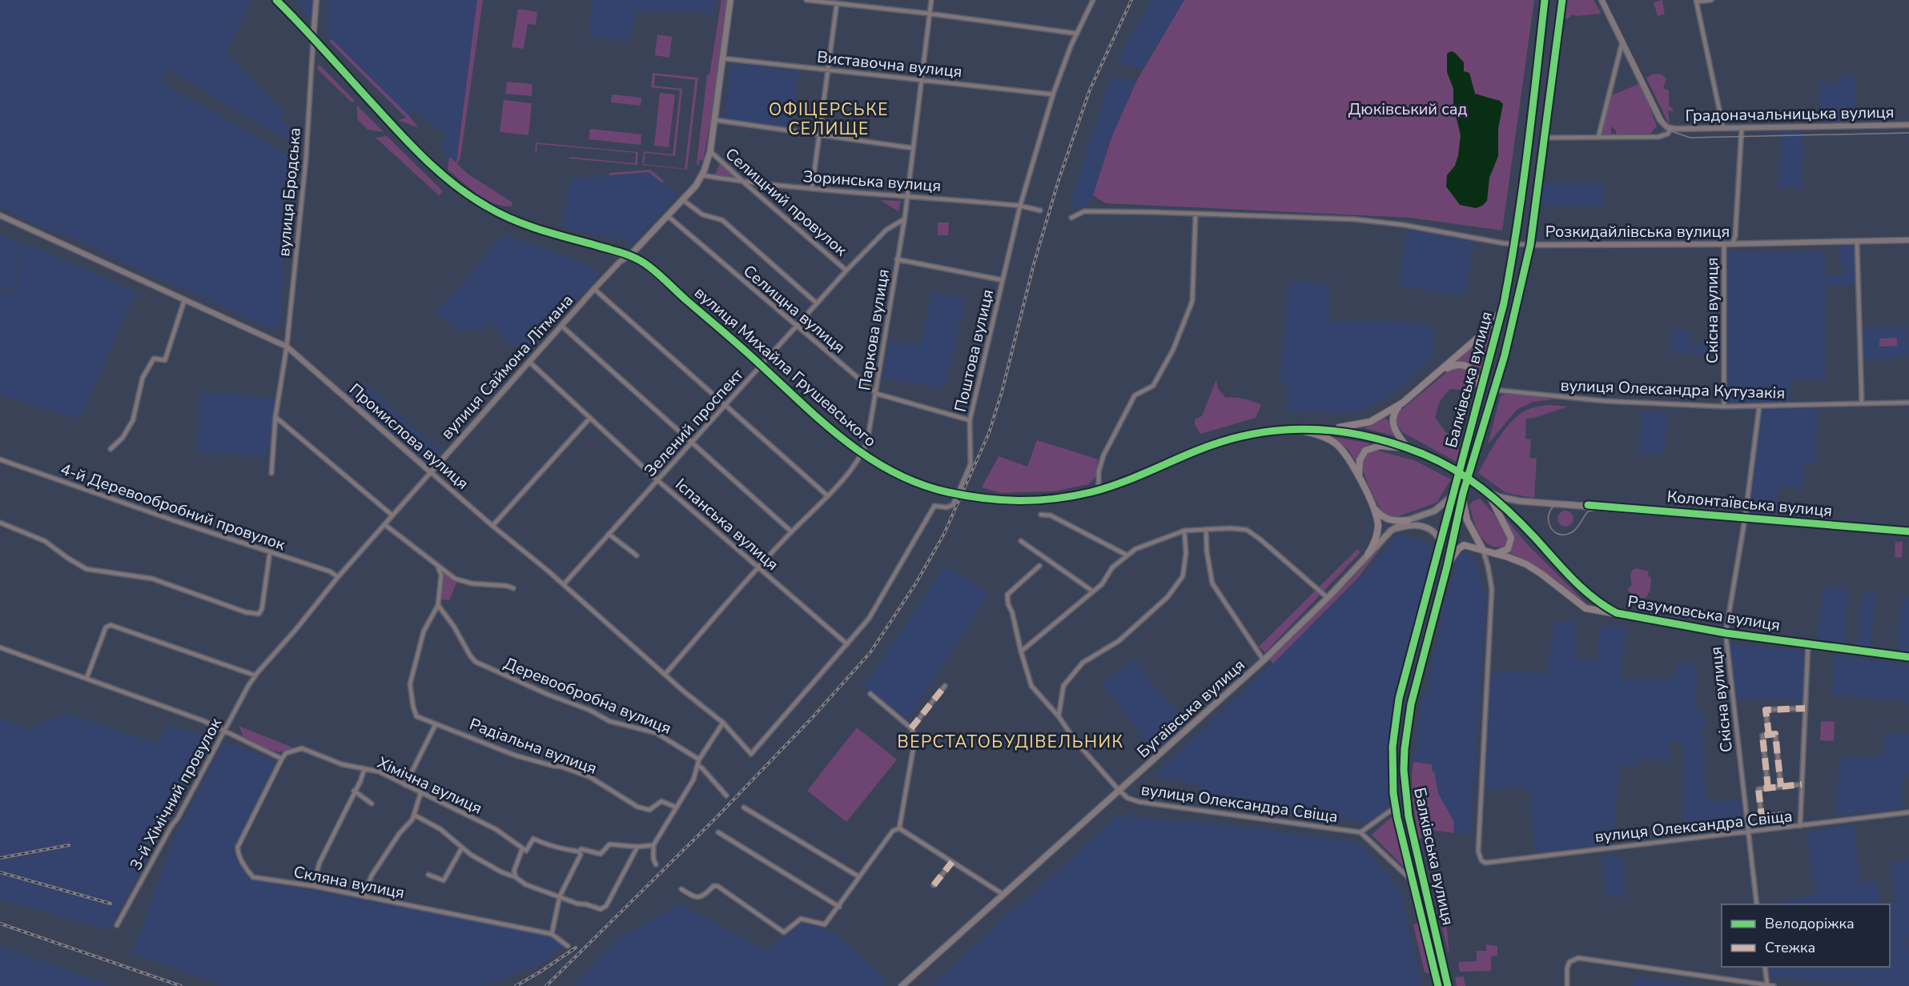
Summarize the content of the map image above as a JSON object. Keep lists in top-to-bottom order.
{
  "streets": {
    "main road": [
      "вулиця Михайла Грушевського",
      "Балківська вулиця",
      "Колонтаївська вулиця",
      "Разумовська вулиця",
      "Бугаївська вулиця"
    ],
    "street": [
      "Виставочна вулиця",
      "Градоначальницька вулиця",
      "Зоринська вулиця",
      "вулиця Бродська",
      "Селищний провулок",
      "Розкидайлівська вулиця",
      "Селищна вулиця",
      "Cкісна вулиця",
      "Паркова вулиця",
      "Поштова вулиця",
      "вулиця Саймона Літмана",
      "вулиця Олександра Кутузакія",
      "Зелений проспект",
      "Промислова вулиця",
      "4-й Деревообробний провулок",
      "Іспанська вулиця",
      "Деревообробна вулиця",
      "Радіальна вулиця",
      "Хімічна вулиця",
      "3-й Хімічний провулок",
      "вулиця Олександра Свіща",
      "Скляна вулиця"
    ]
  },
  "crossings": [
    ["Виставочна вулиця", "Паркова вулиця"],
    ["Виставочна вулиця", "Поштова вулиця"],
    ["Градоначальницька вулиця", "Cкісна вулиця"],
    ["Зоринська вулиця", "Селищний провулок"],
    ["Зоринська вулиця", "Паркова вулиця"],
    ["Зоринська вулиця", "Поштова вулиця"],
    ["вулиця Бродська", "вулиця Михайла Грушевського"],
    ["вулиця Бродська", "Промислова вулиця"],
    ["Селищний провулок", "Зелений проспект"],
    ["Розкидайлівська вулиця", "Cкісна вулиця"],
    ["Розкидайлівська вулиця", "Балківська вулиця"],
    ["Селищна вулиця", "Паркова вулиця"],
    ["Селищна вулиця", "Поштова вулиця"],
    ["Селищна вулиця", "Зелений проспект"],
    ["Cкісна вулиця", "вулиця Олександра Кутузакія"],
    ["Cкісна вулиця", "Колонтаївська вулиця"],
    ["Cкісна вулиця", "Разумовська вулиця"],
    ["Cкісна вулиця", "вулиця Олександра Свіща"],
    ["Паркова вулиця", "вулиця Михайла Грушевського"],
    ["Паркова вулиця", "Зелений проспект"],
    ["Паркова вулиця", "Промислова вулиця"],
    ["Паркова вулиця", "Іспанська вулиця"],
    ["Поштова вулиця", "Промислова вулиця"],
    ["Поштова вулиця", "Іспанська вулиця"],
    ["вулиця Саймона Літмана", "вулиця Михайла Грушевського"],
    ["вулиця Саймона Літмана", "Промислова вулиця"],
    ["вулиця Саймона Літмана", "4-й Деревообробний провулок"],
    ["вулиця Саймона Літмана", "Іспанська вулиця"],
    ["вулиця Саймона Літмана", "3-й Хімічний провулок"],
    ["вулиця Михайла Грушевського", "Зелений проспект"],
    ["вулиця Михайла Грушевського", "Разумовська вулиця"],
    ["Балківська вулиця", "вулиця Олександра Кутузакія"],
    ["Балківська вулиця", "Бугаївська вулиця"],
    ["Зелений проспект", "Промислова вулиця"],
    ["Зелений проспект", "Іспанська вулиця"],
    ["Колонтаївська вулиця", "Разумовська вулиця"],
    ["Деревообробна вулиця", "Радіальна вулиця"],
    ["Бугаївська вулиця", "вулиця Олександра Свіща"],
    ["Хімічна вулиця", "Скляна вулиця"]
  ],
  "districts": ["ОФІЦЕРСЬКЕ СЕЛИЩЕ", "ВЕРСТАТОБУДІВЕЛЬНИК"],
  "parks": ["Дюківський сад"],
  "legend": ["Велодоріжка", "Стежка"]
}
